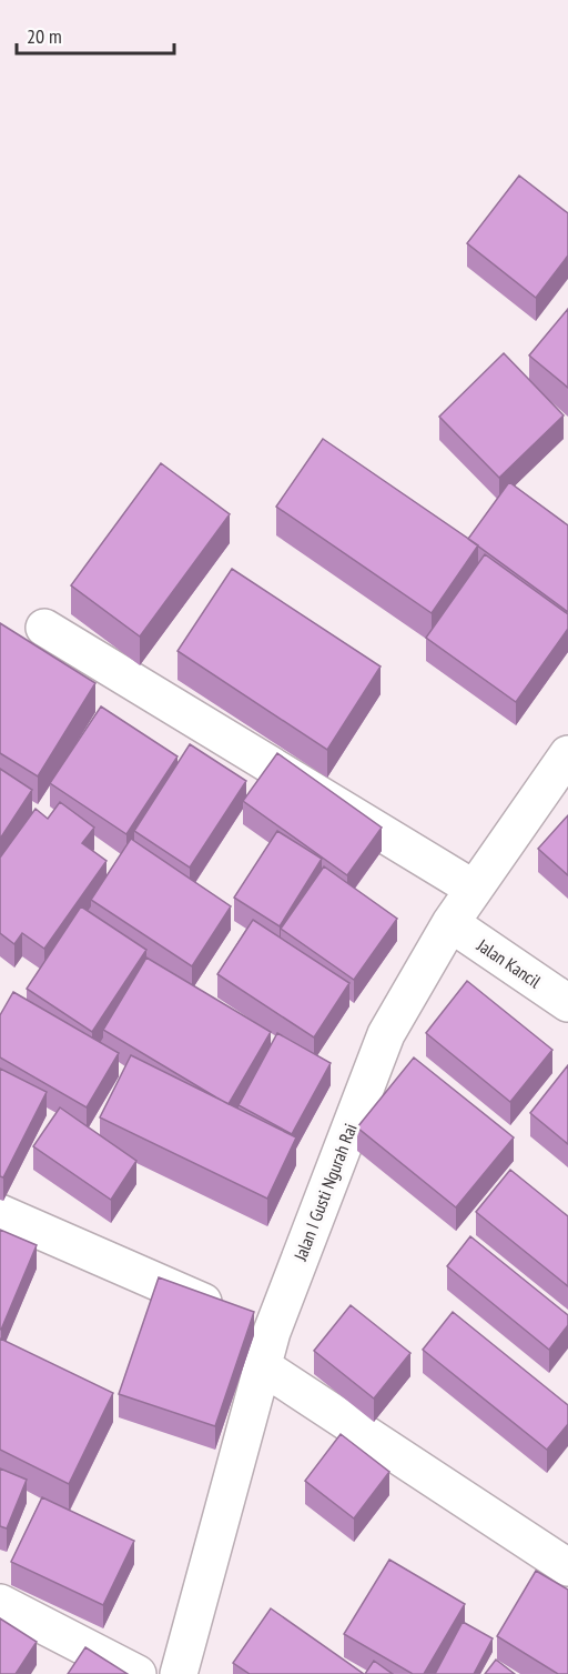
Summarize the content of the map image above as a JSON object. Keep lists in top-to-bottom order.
{
  "streets": {
    "street": ["Jalan Kancil", "Jalan I Gusti Ngurah Rai"]
  },
  "crossings": [
    ["Jalan Kancil", "Jalan I Gusti Ngurah Rai"]
  ],
  "scale_bar": "20 m"
}
